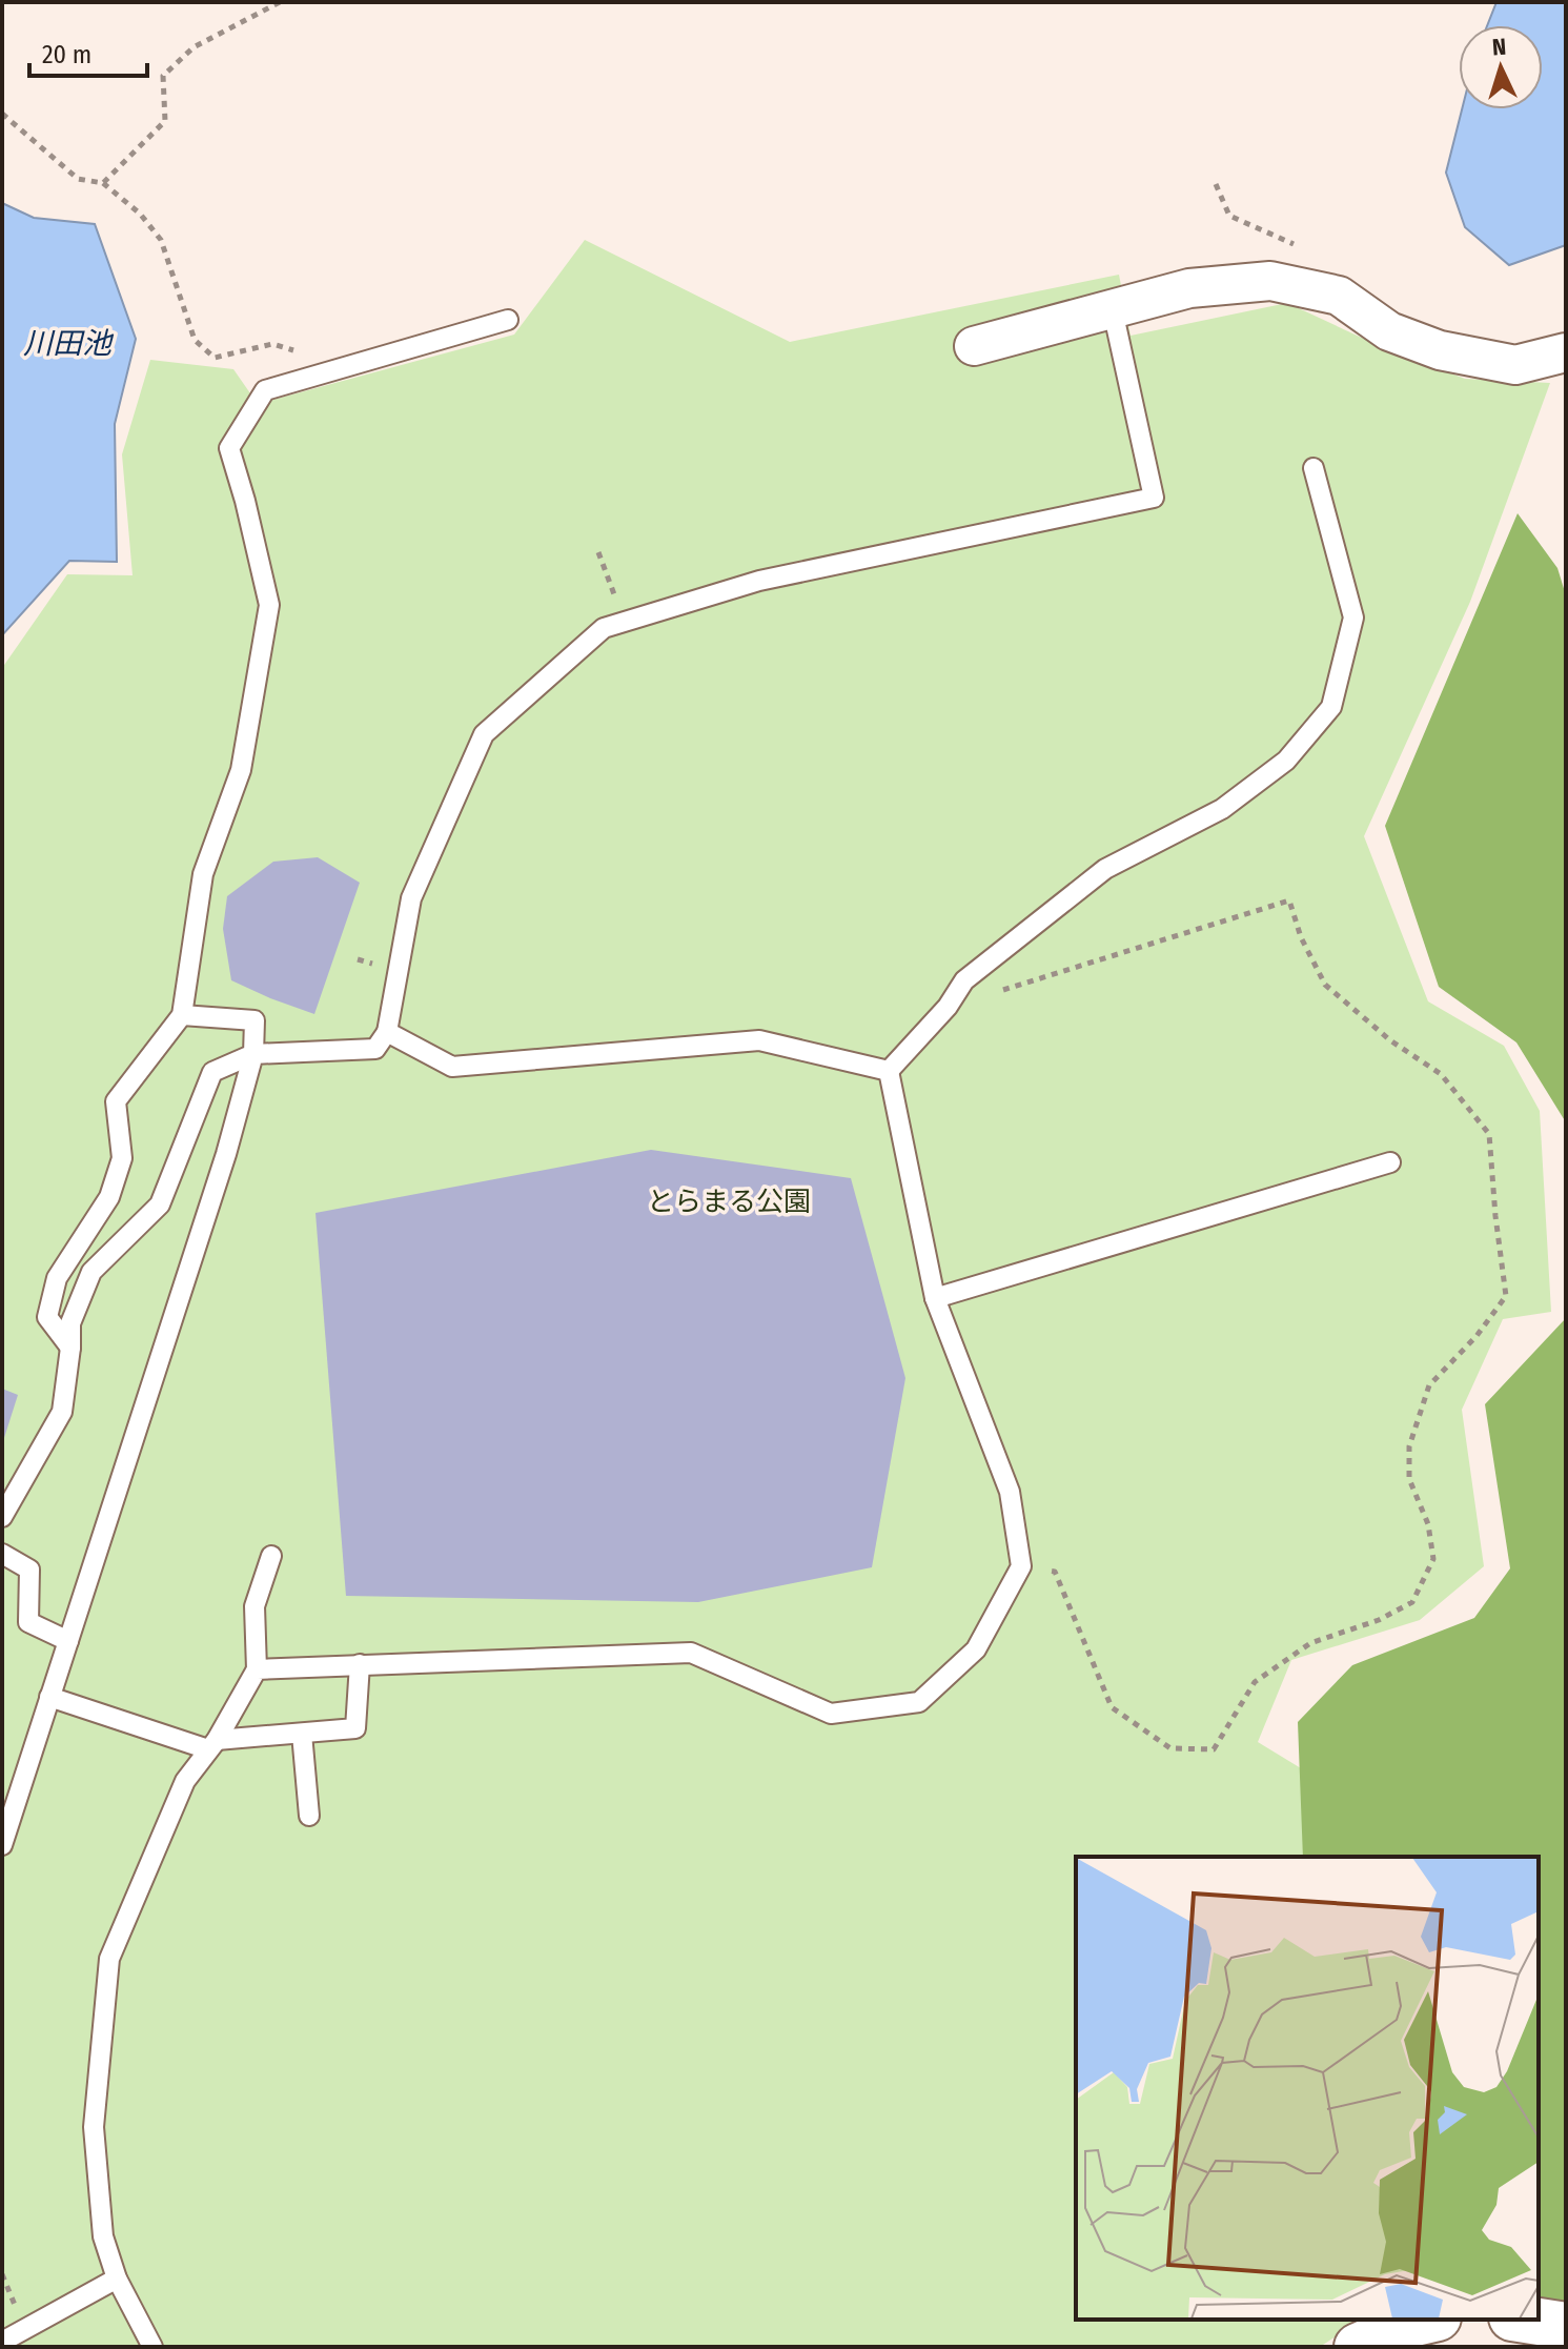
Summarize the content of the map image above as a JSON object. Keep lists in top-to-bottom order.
{
  "water": ["川田池"],
  "parks": ["とらまる公園"],
  "scale_bar": "20 m",
  "north": "top"
}
